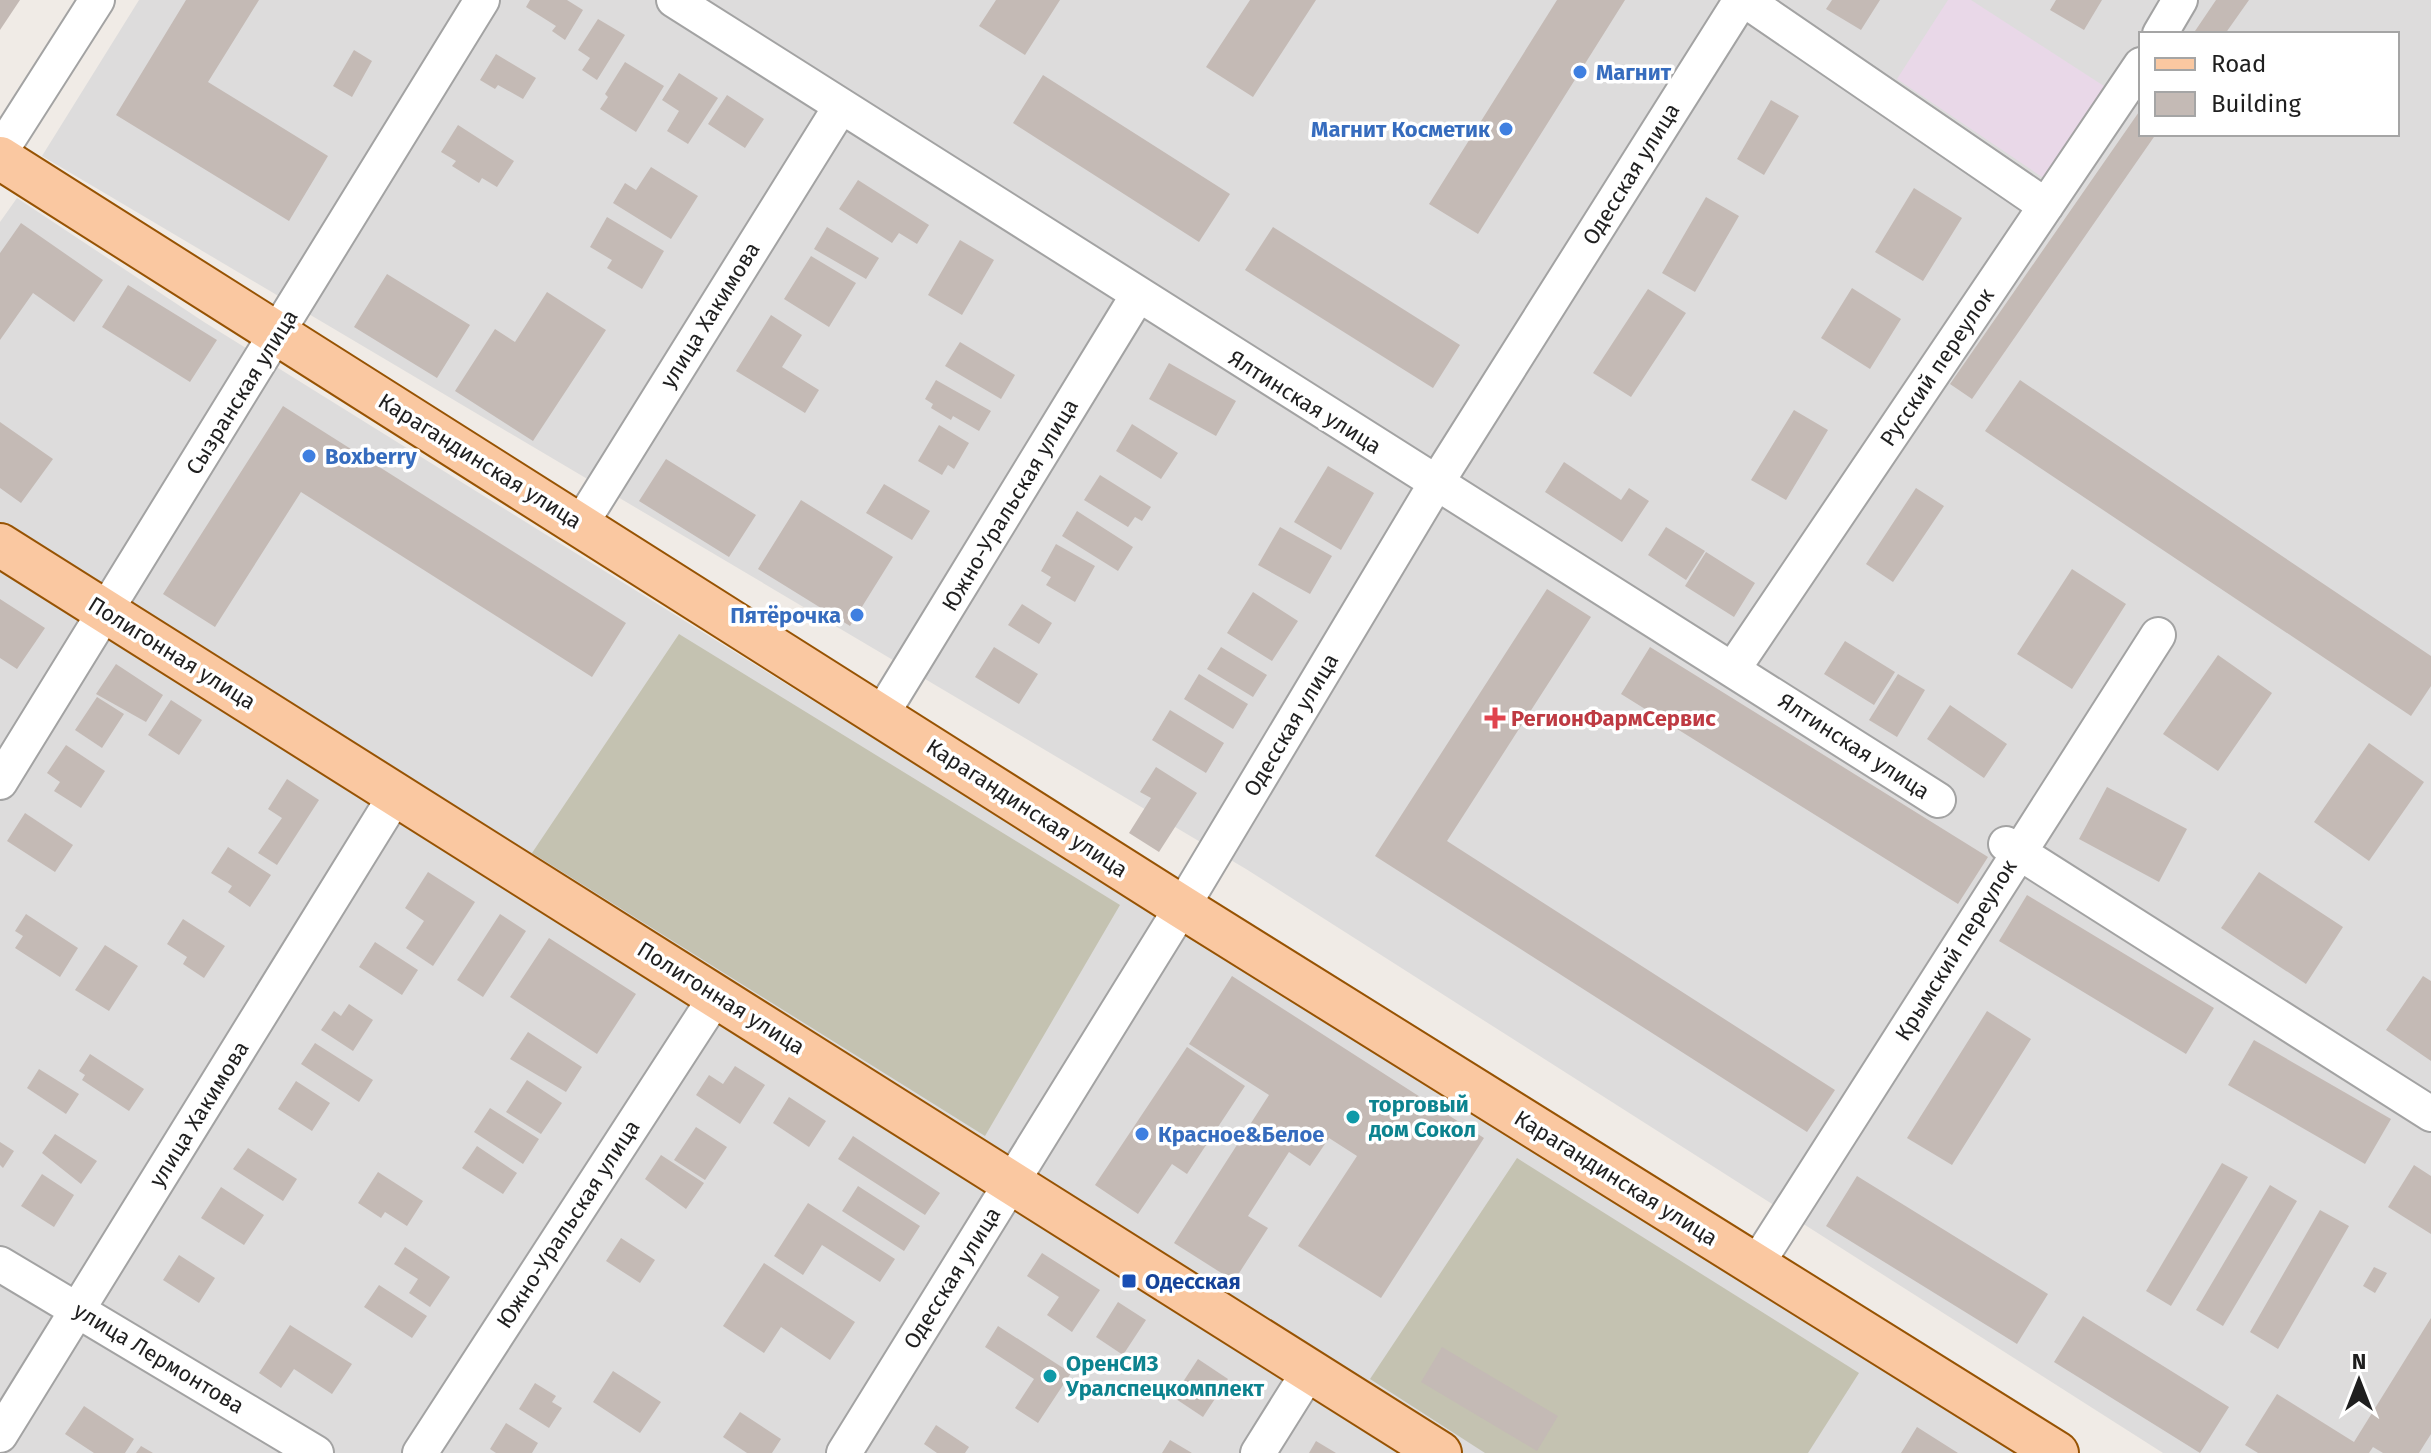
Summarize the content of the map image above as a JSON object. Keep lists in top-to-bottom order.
{
  "streets": {
    "main road": ["Карагандинская улица", "Полигонная улица"],
    "street": [
      "Одесская улица",
      "улица Хакимова",
      "Русский переулок",
      "Сызранская улица",
      "Ялтинская улица",
      "Южно-Уральская улица",
      "Крымский переулок",
      "улица Лермонтова"
    ]
  },
  "crossings": [
    ["Одесская улица", "Ялтинская улица"],
    ["Одесская улица", "Карагандинская улица"],
    ["Одесская улица", "Полигонная улица"],
    ["улица Хакимова", "Ялтинская улица"],
    ["улица Хакимова", "Карагандинская улица"],
    ["улица Хакимова", "Полигонная улица"],
    ["улица Хакимова", "улица Лермонтова"],
    ["Русский переулок", "Ялтинская улица"],
    ["Сызранская улица", "Карагандинская улица"],
    ["Сызранская улица", "Полигонная улица"],
    ["Ялтинская улица", "Южно-Уральская улица"],
    ["Карагандинская улица", "Южно-Уральская улица"],
    ["Карагандинская улица", "Крымский переулок"],
    ["Южно-Уральская улица", "Полигонная улица"]
  ],
  "places": {
    "other": [
      "Магнит",
      "Магнит Косметик",
      "Boxberry",
      "Пятёрочка",
      "торговый дом Сокол",
      "Красное&Белое",
      "ОренСИЗ Уралспецкомплект"
    ],
    "health": ["РегионФармСервис"],
    "transit": ["Одесская"]
  },
  "legend": ["Road", "Building"],
  "north": "top"
}
